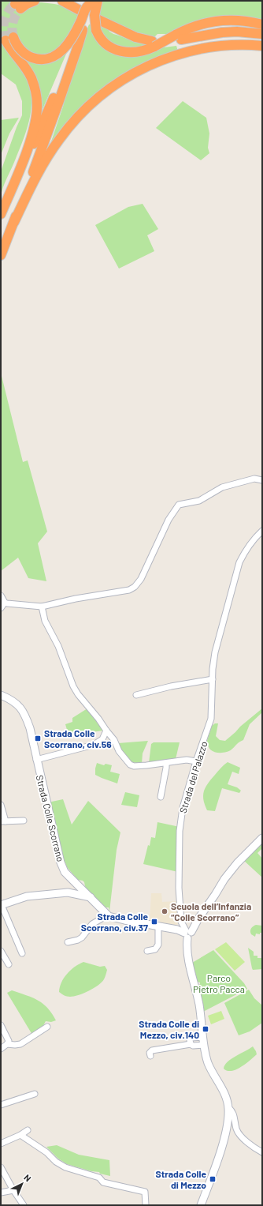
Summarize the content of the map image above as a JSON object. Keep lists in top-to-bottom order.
{
  "streets": {
    "street": ["Strada del Palazzo", "Strada Colle Scorrano"]
  },
  "crossings": [
    ["Strada del Palazzo", "Strada Colle Scorrano"]
  ],
  "parks": ["Parco Pietro Pacca"],
  "places": {
    "transit": [
      "Strada Colle Scorrano, civ.56",
      "Strada Colle Scorrano, civ.37",
      "Strada Colle di Mezzo, civ.140",
      "Strada Colle di Mezzo"
    ],
    "other": ["Scuola dell’Infanzia “Colle Scorrano”"]
  },
  "north": "top right"
}
